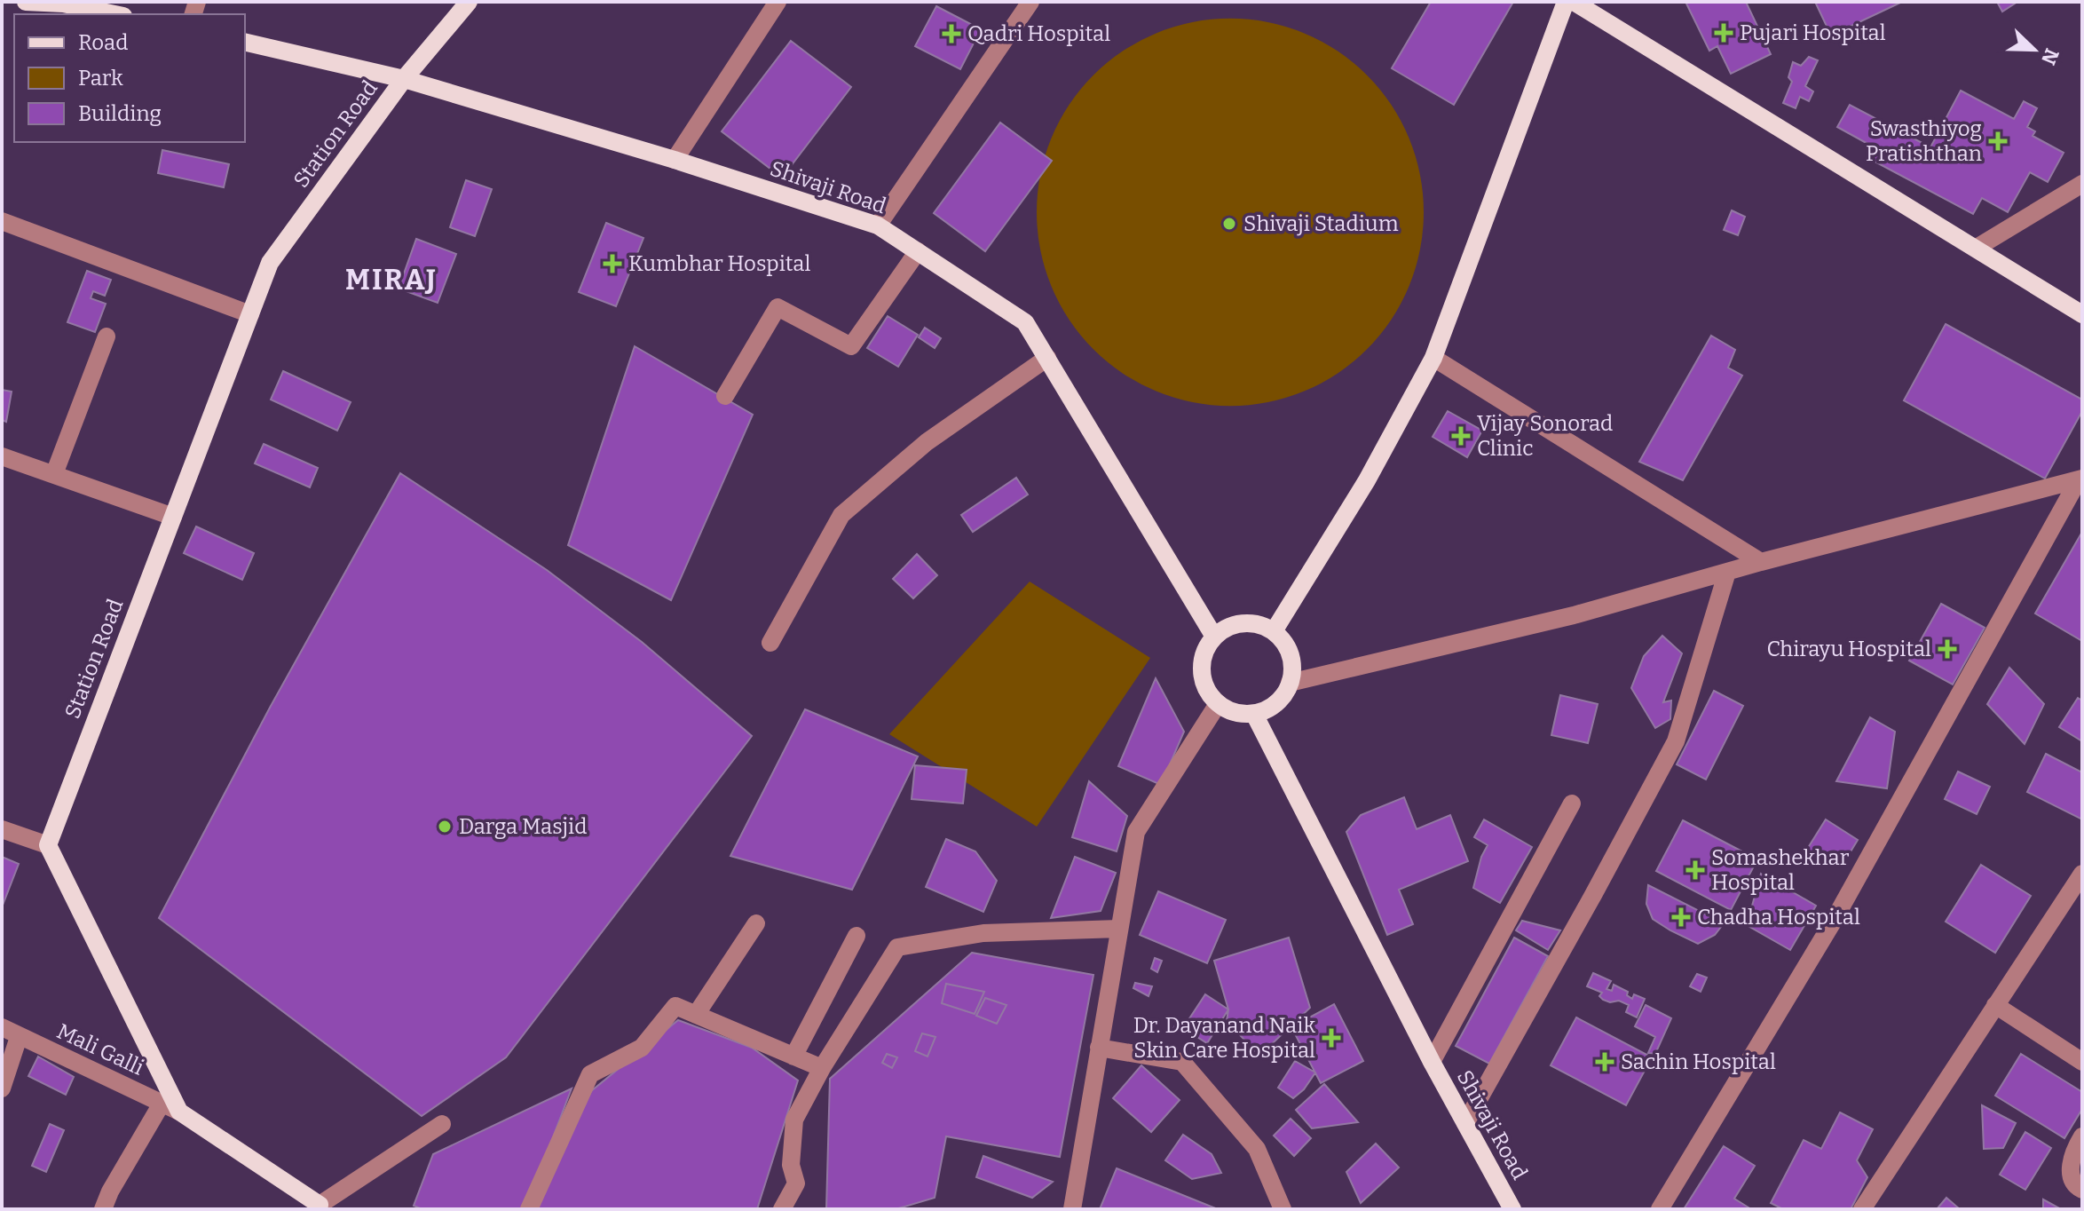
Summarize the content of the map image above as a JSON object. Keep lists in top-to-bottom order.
{
  "streets": {
    "main road": ["Station Road", "Shivaji Road"],
    "street": ["Mali Galli"]
  },
  "crossings": [
    ["Station Road", "Shivaji Road"]
  ],
  "districts": ["MIRAJ"],
  "places": {
    "health": [
      "Pujari Hospital",
      "Qadri Hospital",
      "Swasthiyog Pratishthan",
      "Kumbhar Hospital",
      "Vijay Sonorad Clinic",
      "Chirayu Hospital",
      "Somashekhar Hospital",
      "Chadha Hospital",
      "Dr. Dayanand Naik Skin Care Hospital",
      "Sachin Hospital"
    ],
    "other": ["Shivaji Stadium", "Darga Masjid"]
  },
  "legend": ["Road", "Park", "Building"],
  "north": "bottom right"
}
